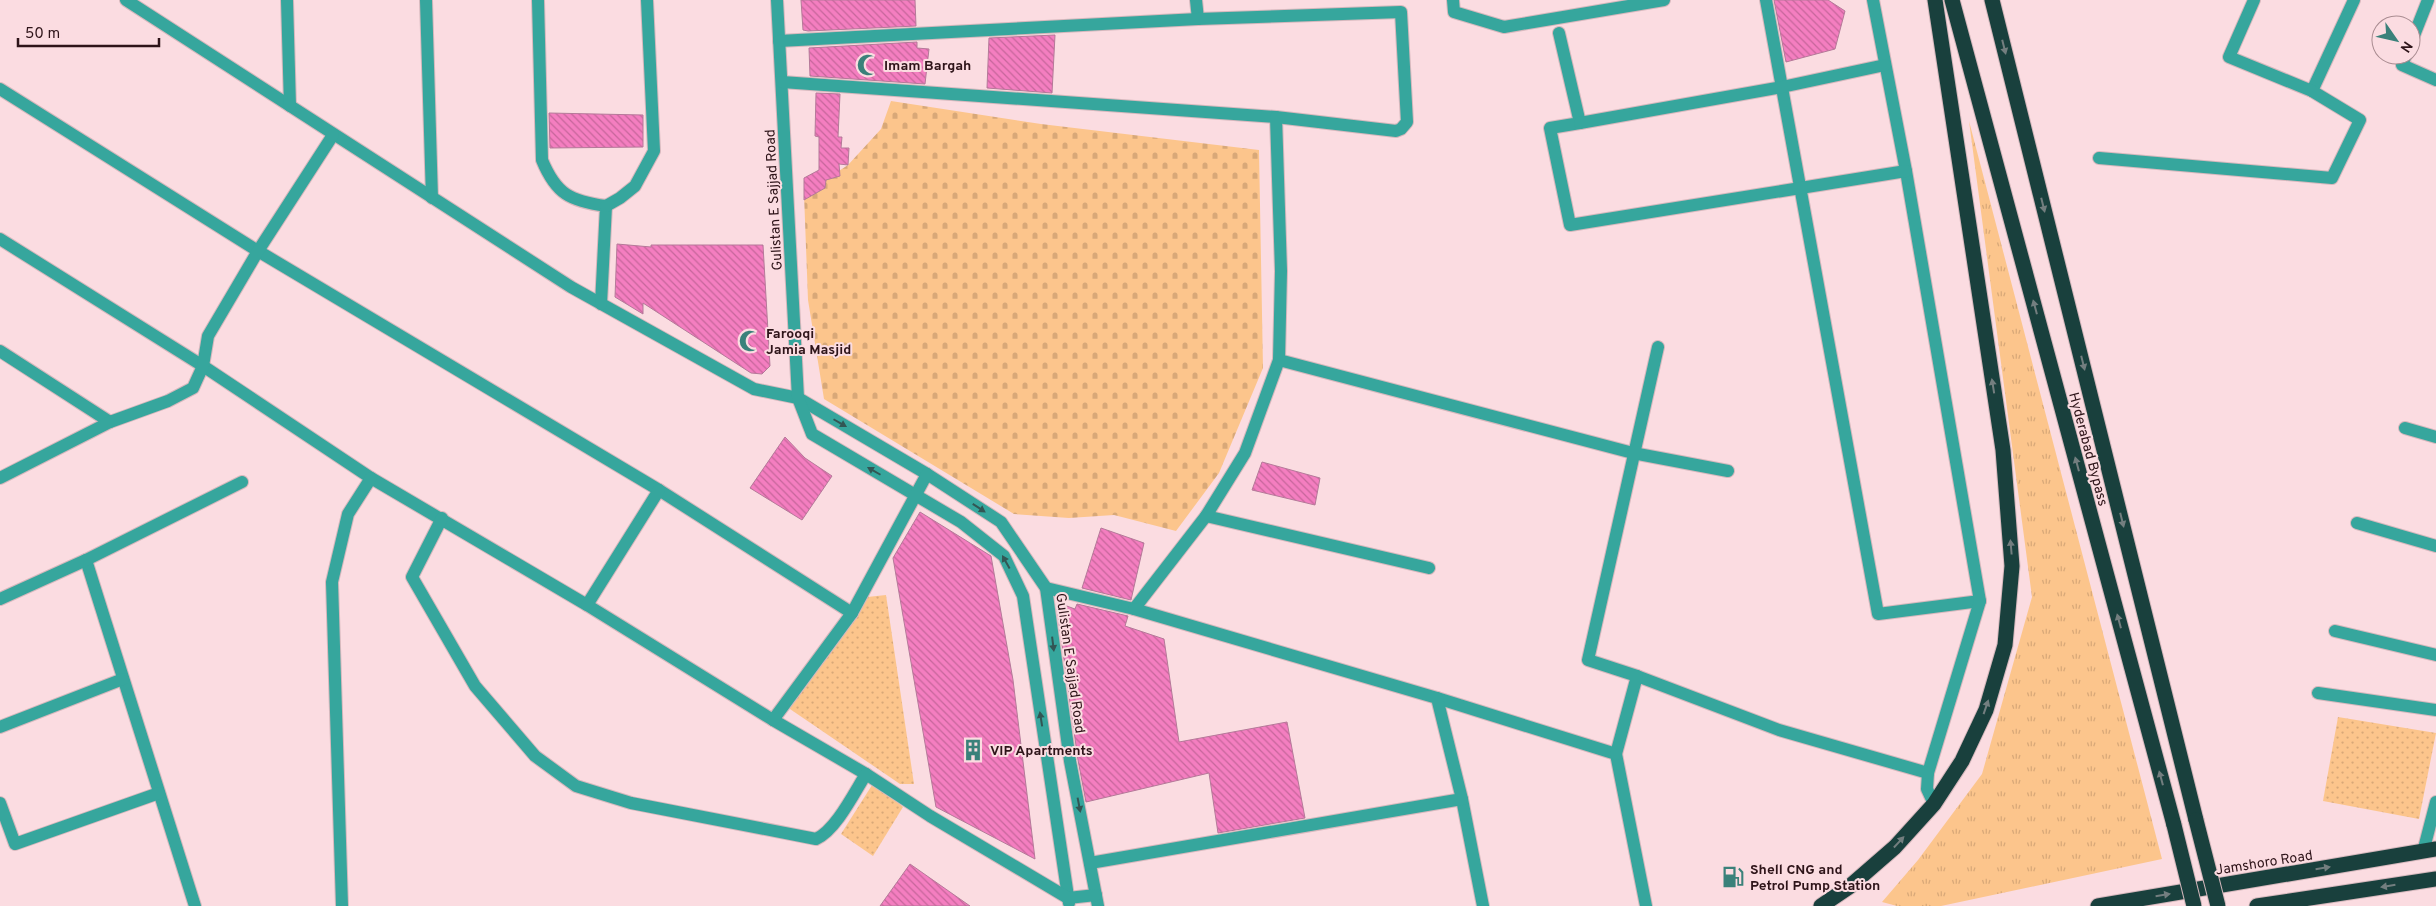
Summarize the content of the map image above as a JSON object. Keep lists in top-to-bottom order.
{
  "streets": {
    "highway": ["Hyderabad Bypass", "Jamshoro Road"],
    "street": ["Gulistan E Sajjad Road"]
  },
  "places": {
    "mosque": ["Imam Bargah", "Farooqi Jamia Masjid"],
    "building": ["VIP Apartments"],
    "fuel station": ["Shell CNG and Petrol Pump Station"]
  },
  "scale_bar": "50 m",
  "north": "bottom right"
}
